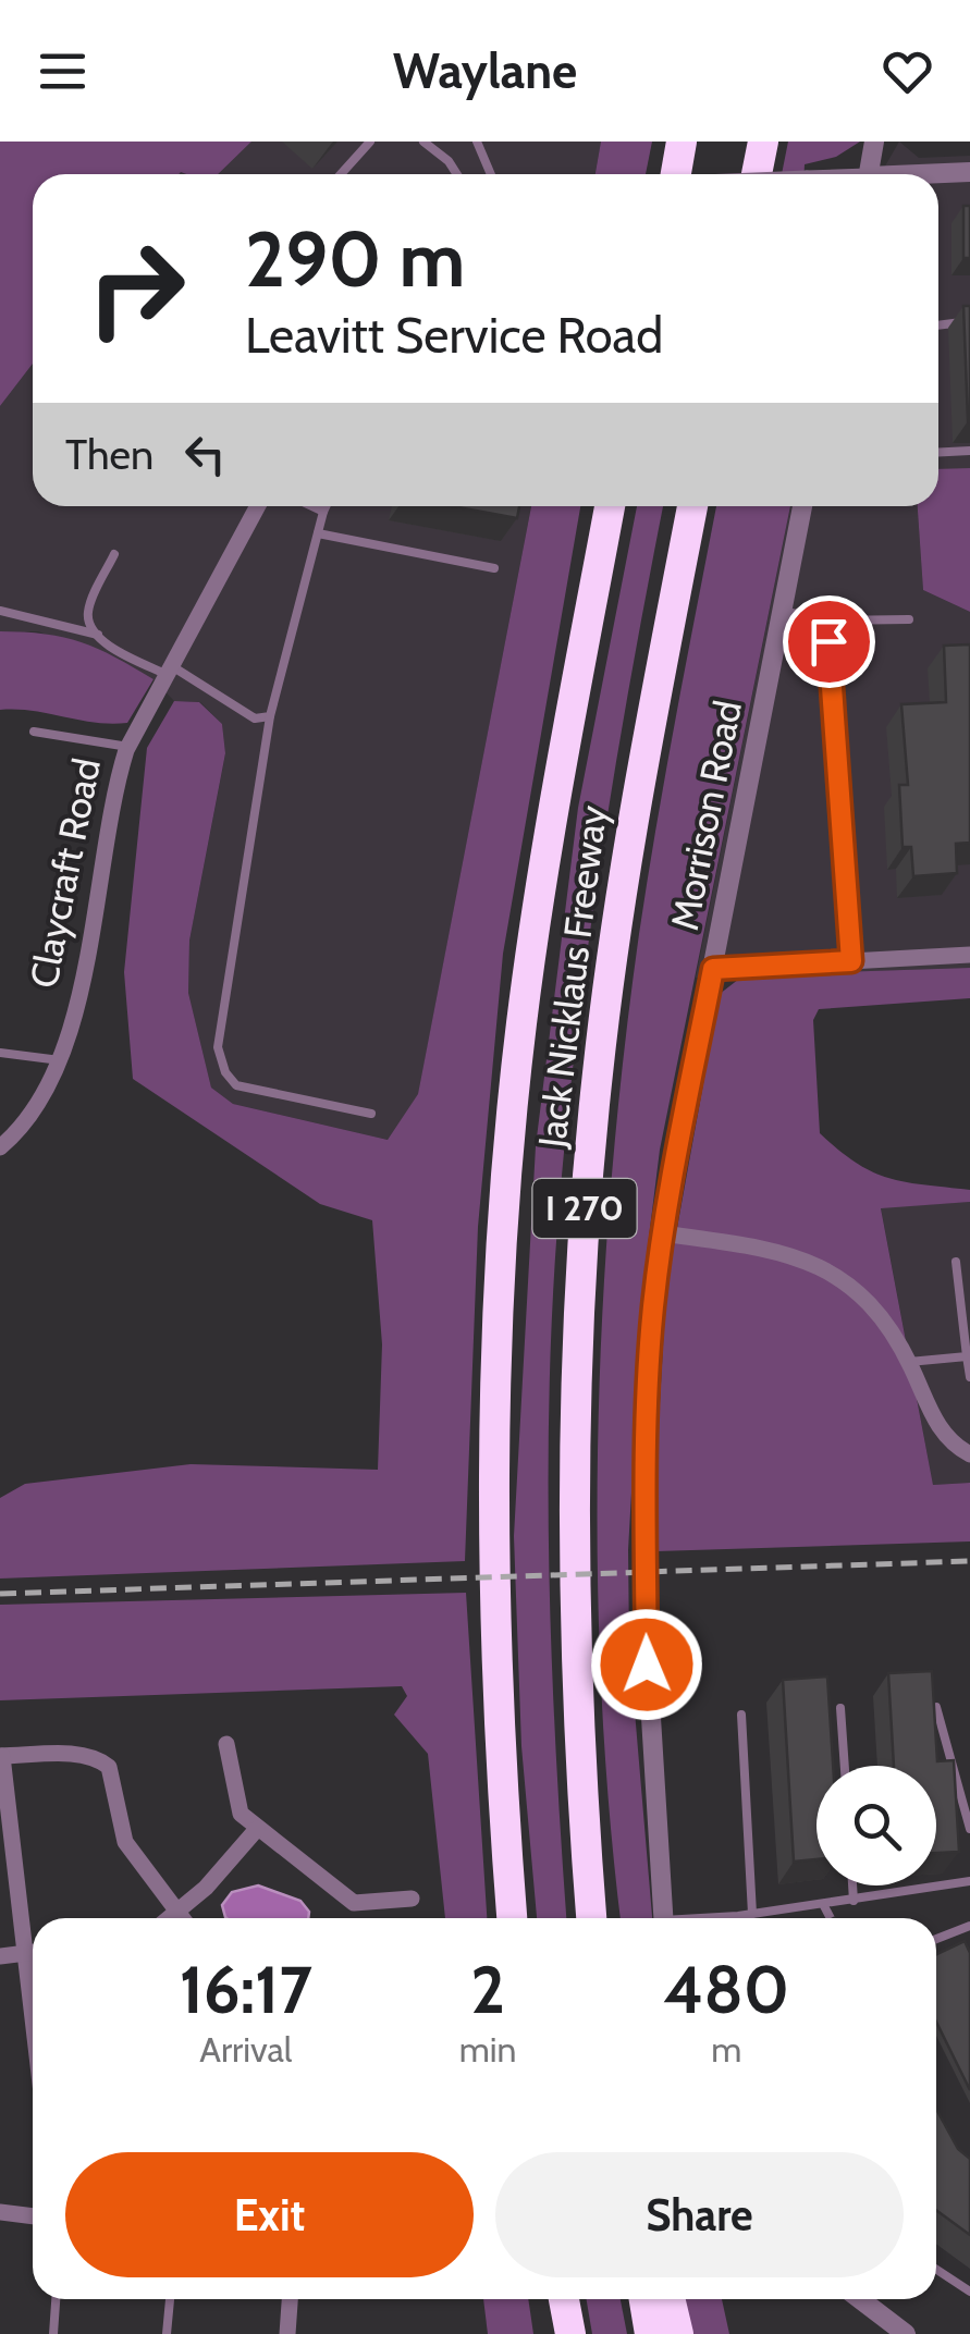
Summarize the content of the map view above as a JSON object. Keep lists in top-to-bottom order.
{
  "streets": {
    "highway": ["Jack Nicklaus Freeway", "I 270"],
    "street": ["Morrison Road", "Claycraft Road"]
  },
  "page": {
    "header": "Waylane",
    "turn": ["290 m", "Leavitt Service Road"],
    "then": "Then",
    "eta": [
      "16:17",
      "Arrival",
      "2",
      "min",
      "480",
      "m"
    ],
    "buttons": ["Exit", "Share"]
  }
}
